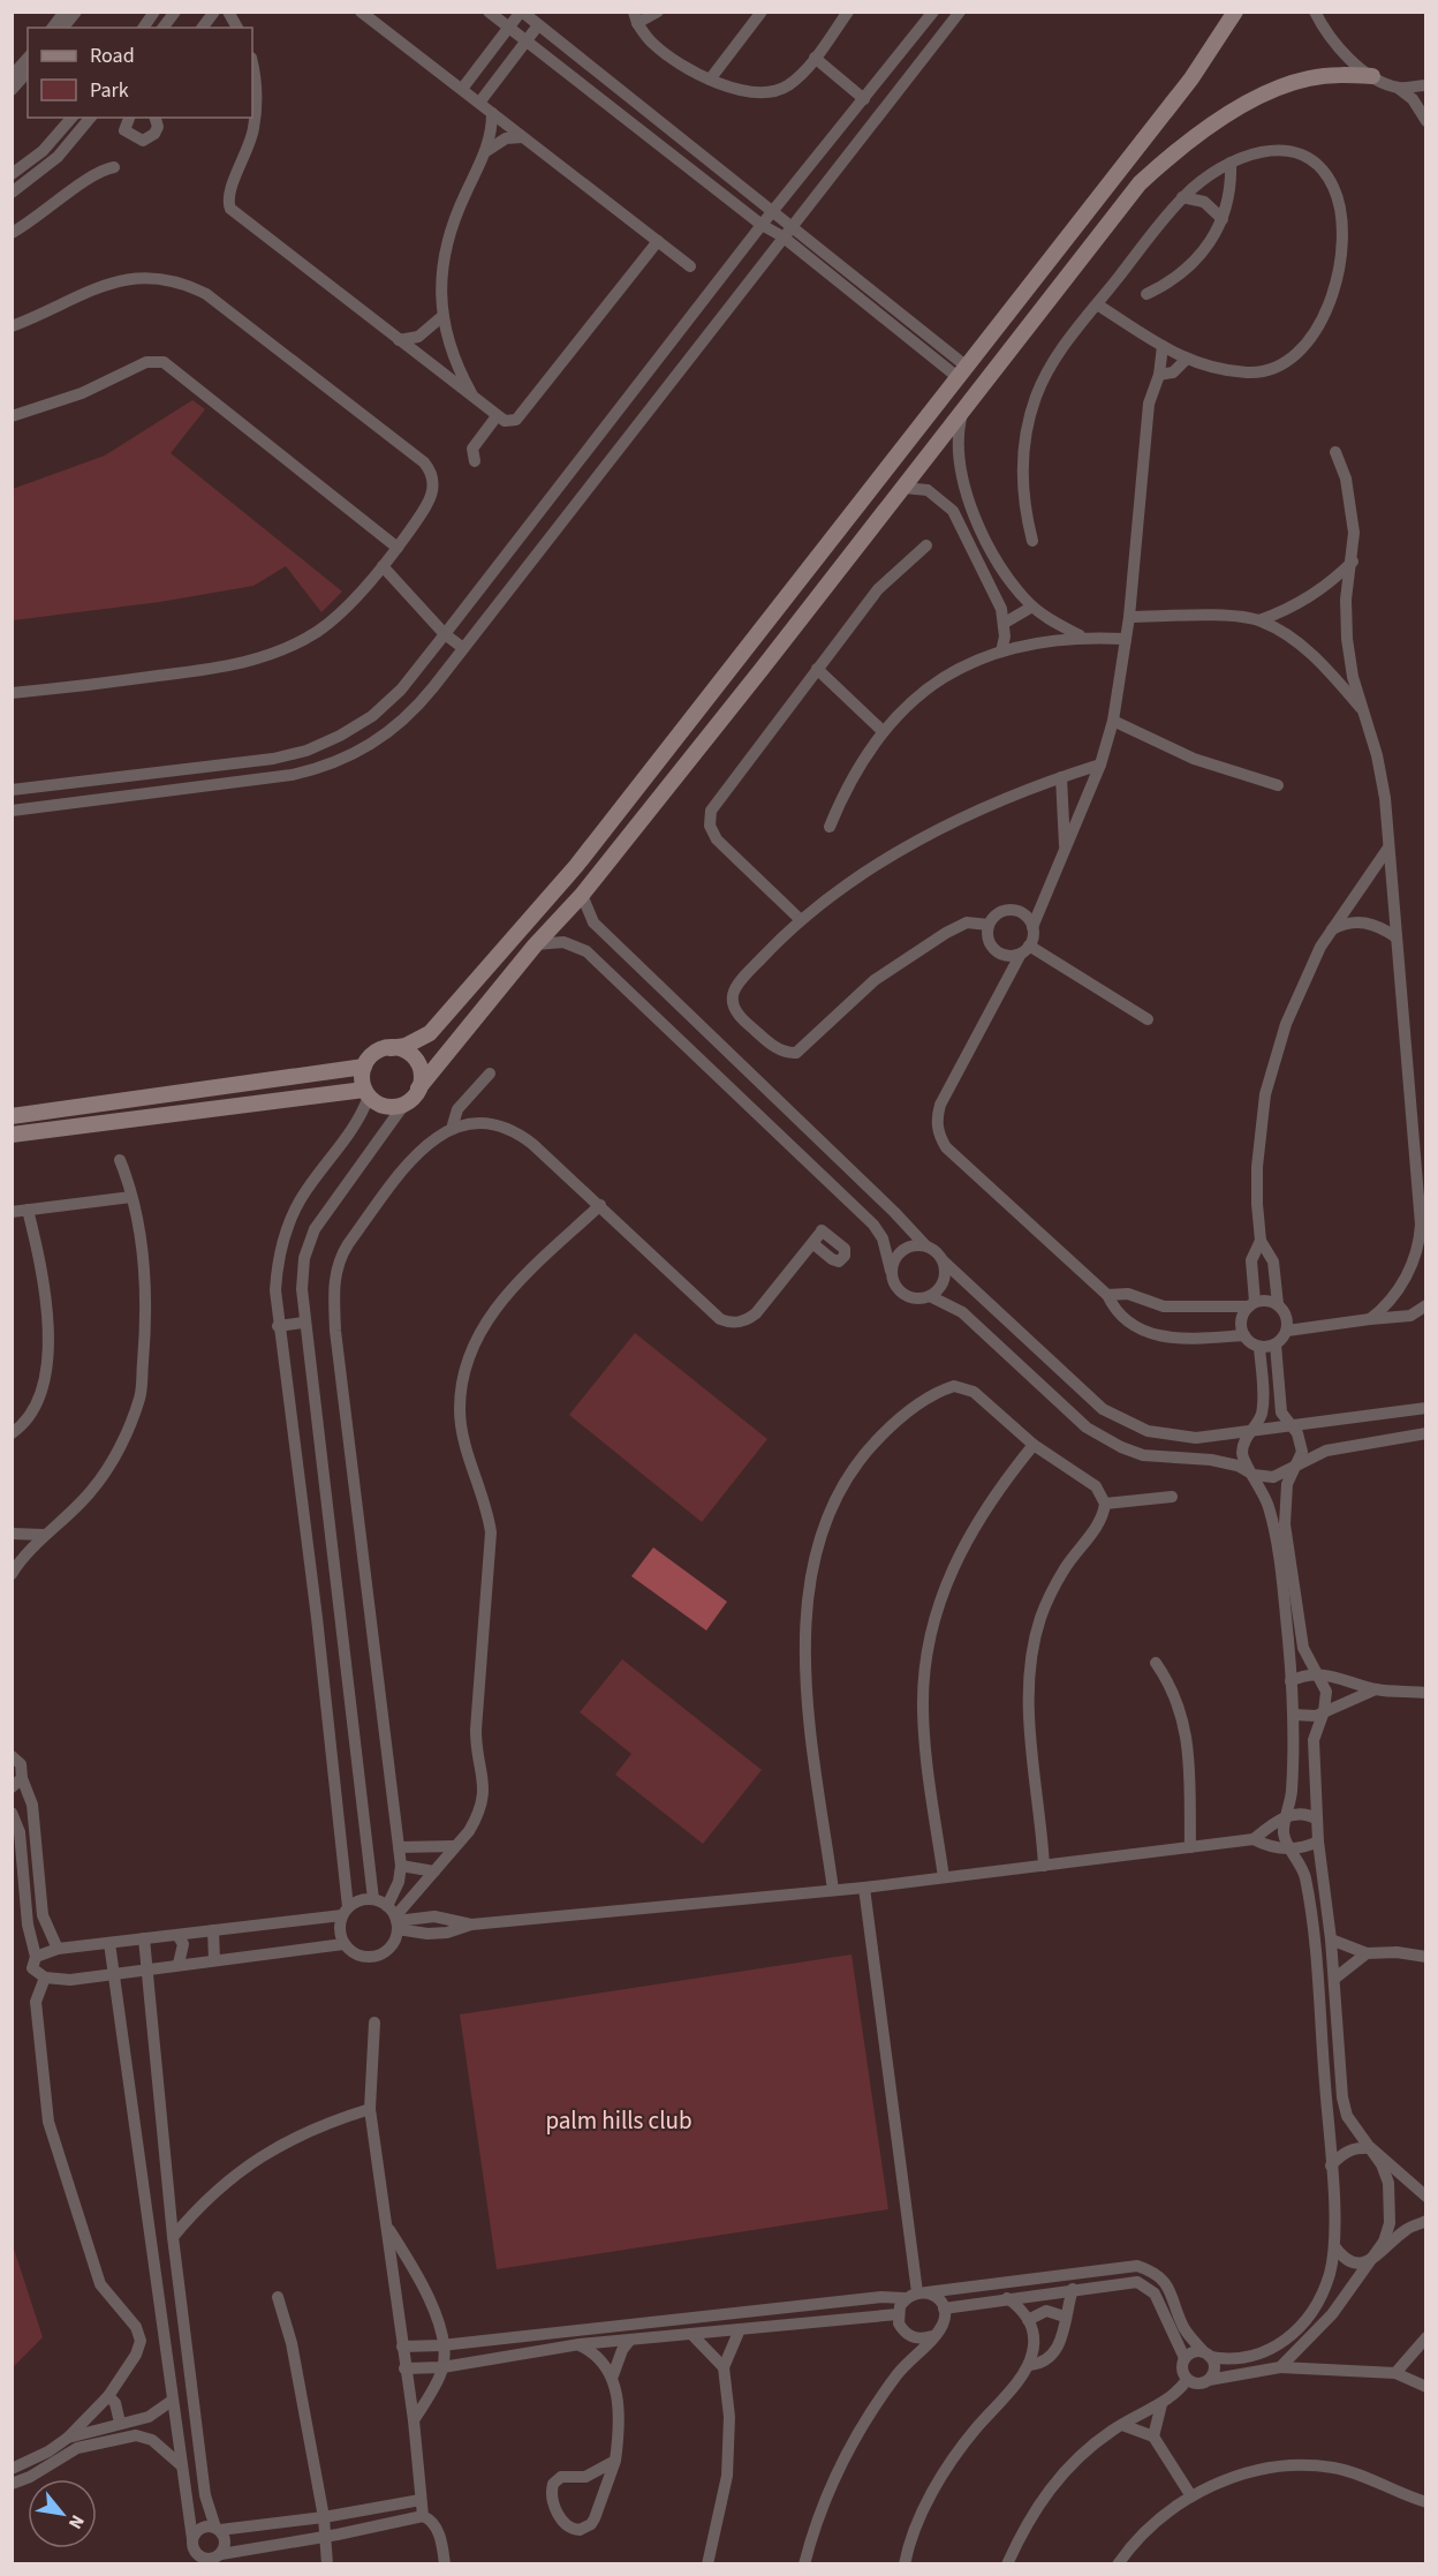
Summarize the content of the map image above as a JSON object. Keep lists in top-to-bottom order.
{
  "parks": ["palm hills club"],
  "legend": ["Road", "Park"],
  "north": "bottom right"
}
